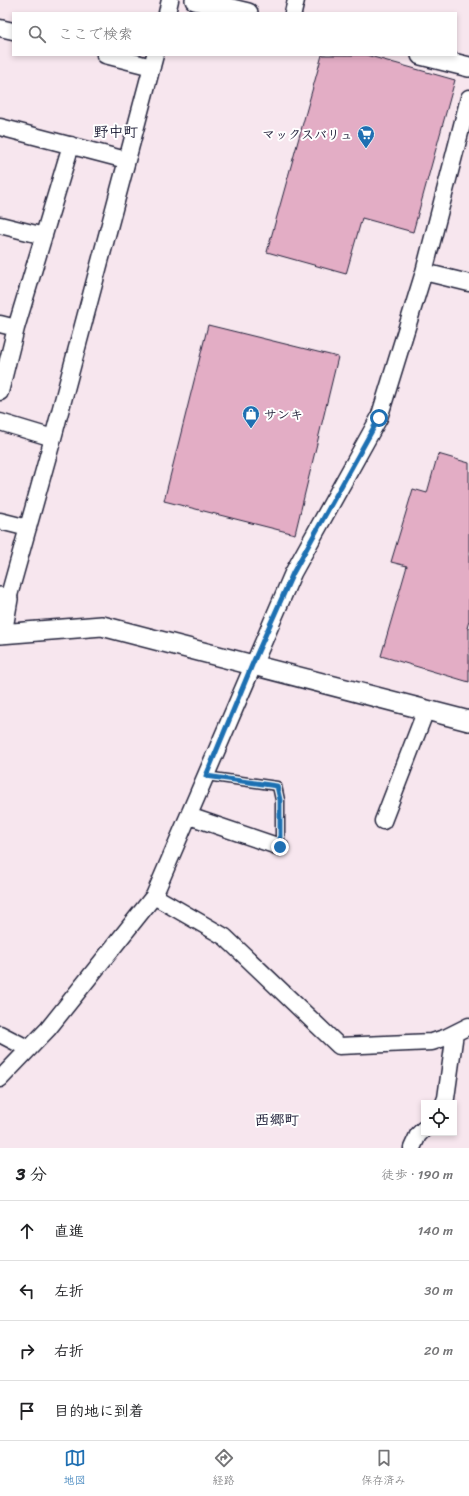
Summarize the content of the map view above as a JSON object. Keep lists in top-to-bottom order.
{
  "districts": ["野中町", "西郷町"],
  "places": {
    "supermarket": ["マックスバリュ"],
    "shop": ["サンキ"]
  },
  "page": {
    "search": "ここで検索",
    "heading": ["3 分", "徒歩 · 190 m"],
    "list": [
      ["直進", "140 m"],
      ["左折", "30 m"],
      ["右折", "20 m"],
      "目的地に到着"
    ],
    "nav": ["地図", "経路", "保存済み"]
  }
}
